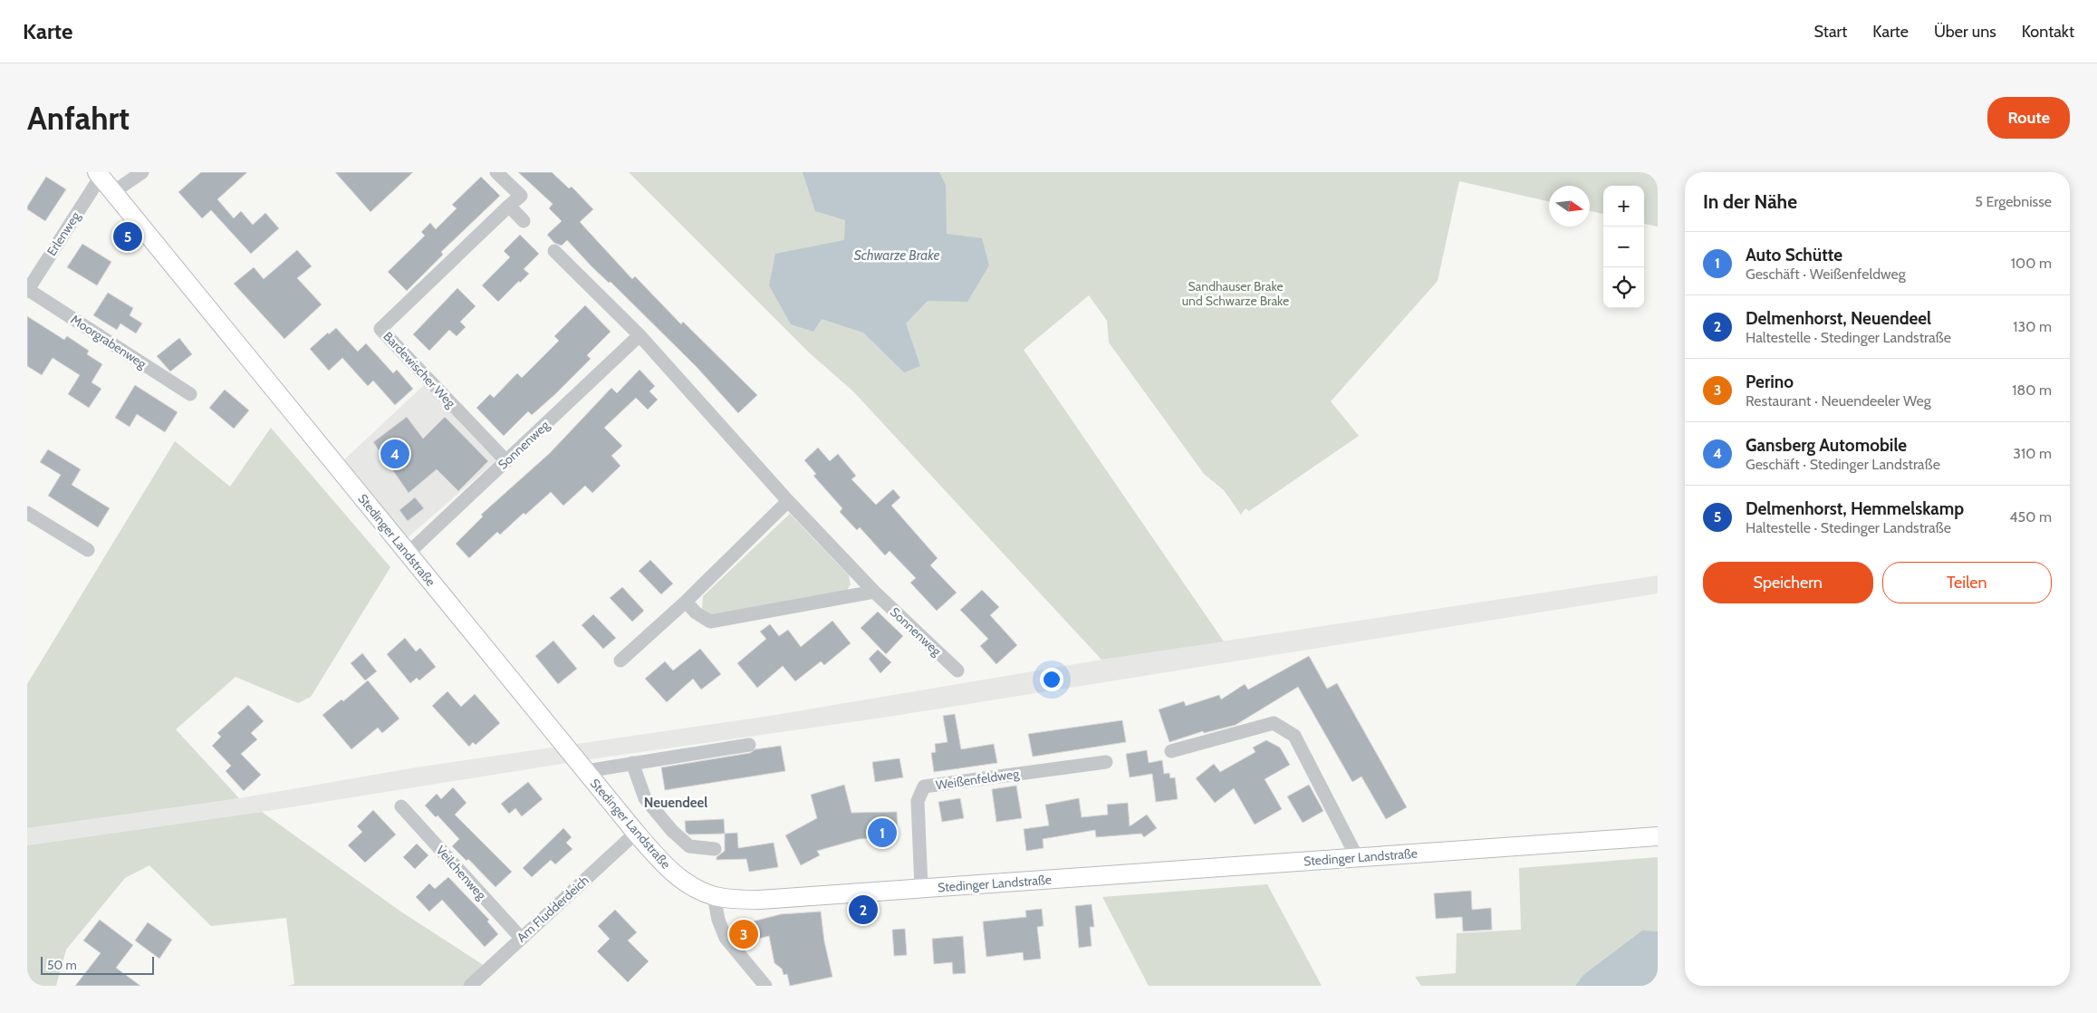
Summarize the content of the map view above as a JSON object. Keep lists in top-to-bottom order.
{
  "streets": {
    "main road": ["Stedinger Landstraße"],
    "street": [
      "Erlenweg",
      "Moorgrabenweg",
      "Bardewischer Weg",
      "Sonnenweg",
      "Weißenfeldweg",
      "Veilchenweg",
      "Am Fludderdeich"
    ]
  },
  "crossings": [
    ["Erlenweg", "Moorgrabenweg"],
    ["Erlenweg", "Stedinger Landstraße"],
    ["Bardewischer Weg", "Sonnenweg"],
    ["Sonnenweg", "Stedinger Landstraße"],
    ["Stedinger Landstraße", "Weißenfeldweg"],
    ["Stedinger Landstraße", "Am Fludderdeich"],
    ["Veilchenweg", "Am Fludderdeich"]
  ],
  "districts": ["Neuendeel"],
  "water": ["Schwarze Brake"],
  "parks": ["Sandhauser Brake und Schwarze Brake"],
  "scale_bar": "50 m",
  "north": "right",
  "page": {
    "header": "Karte",
    "nav": [
      "Start",
      "Karte",
      "Über uns",
      "Kontakt"
    ],
    "buttons": [
      "Route",
      ["Speichern", "Teilen"]
    ],
    "title": "Anfahrt",
    "heading": ["In der Nähe", "5 Ergebnisse"],
    "map_buttons": ["+", "−"],
    "pins": [
      "5",
      "4",
      "1",
      "2",
      "3"
    ],
    "list": [
      {
        "mark": "1",
        "name": "Auto Schütte",
        "note": "Geschäft · Weißenfeldweg",
        "value": "100 m"
      },
      {
        "mark": "2",
        "name": "Delmenhorst, Neuendeel",
        "note": "Haltestelle · Stedinger Landstraße",
        "value": "130 m"
      },
      {
        "mark": "3",
        "name": "Perino",
        "note": "Restaurant · Neuendeeler Weg",
        "value": "180 m"
      },
      {
        "mark": "4",
        "name": "Gansberg Automobile",
        "note": "Geschäft · Stedinger Landstraße",
        "value": "310 m"
      },
      {
        "mark": "5",
        "name": "Delmenhorst, Hemmelskamp",
        "note": "Haltestelle · Stedinger Landstraße",
        "value": "450 m"
      }
    ],
    "scale": "50 m"
  }
}
